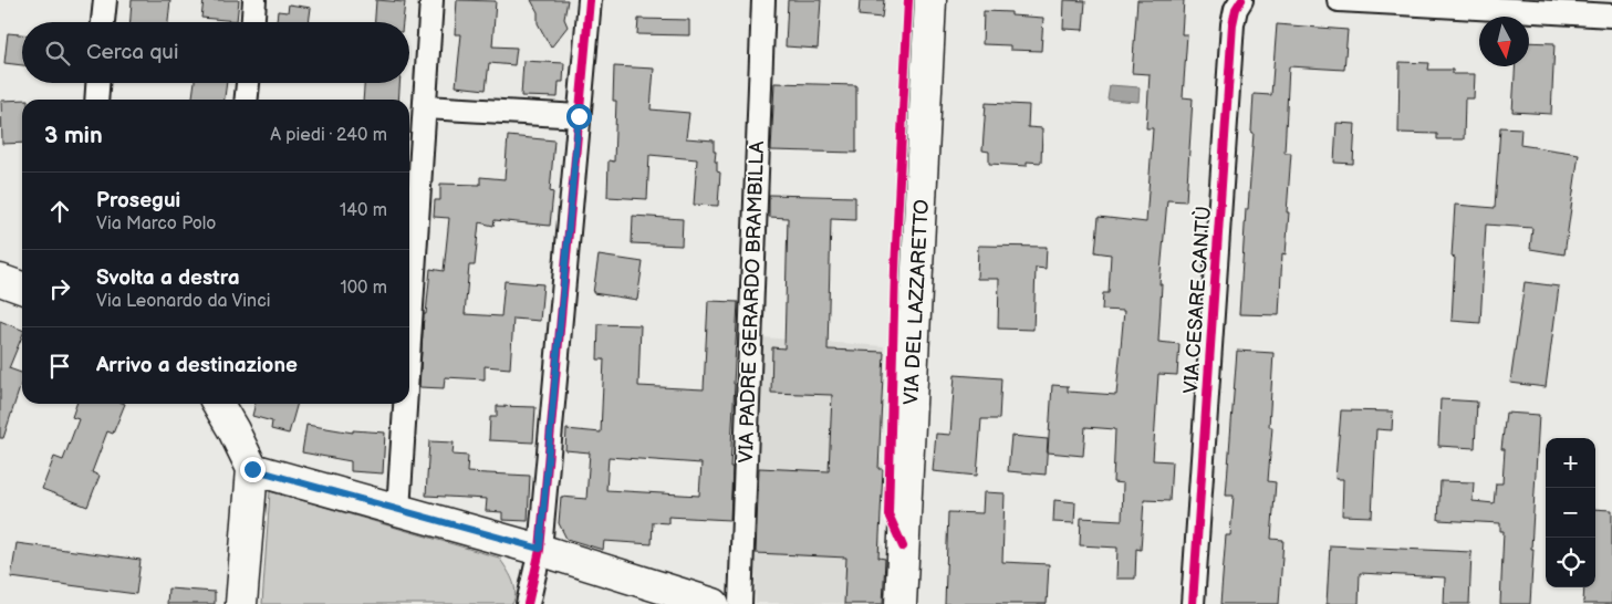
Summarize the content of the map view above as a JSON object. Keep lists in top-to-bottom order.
{
  "streets": {
    "street": ["VIA CESARE CANTÙ", "VIA PADRE GERARDO BRAMBILLA", "VIA DEL LAZZARETTO"]
  },
  "north": "bottom",
  "page": {
    "search": "Cerca qui",
    "heading": ["3 min", "A piedi · 240 m"],
    "list": [
      ["Prosegui", "Via Marco Polo", "140 m"],
      ["Svolta a destra", "Via Leonardo da Vinci", "100 m"],
      "Arrivo a destinazione"
    ],
    "map_buttons": ["+", "−"]
  }
}
